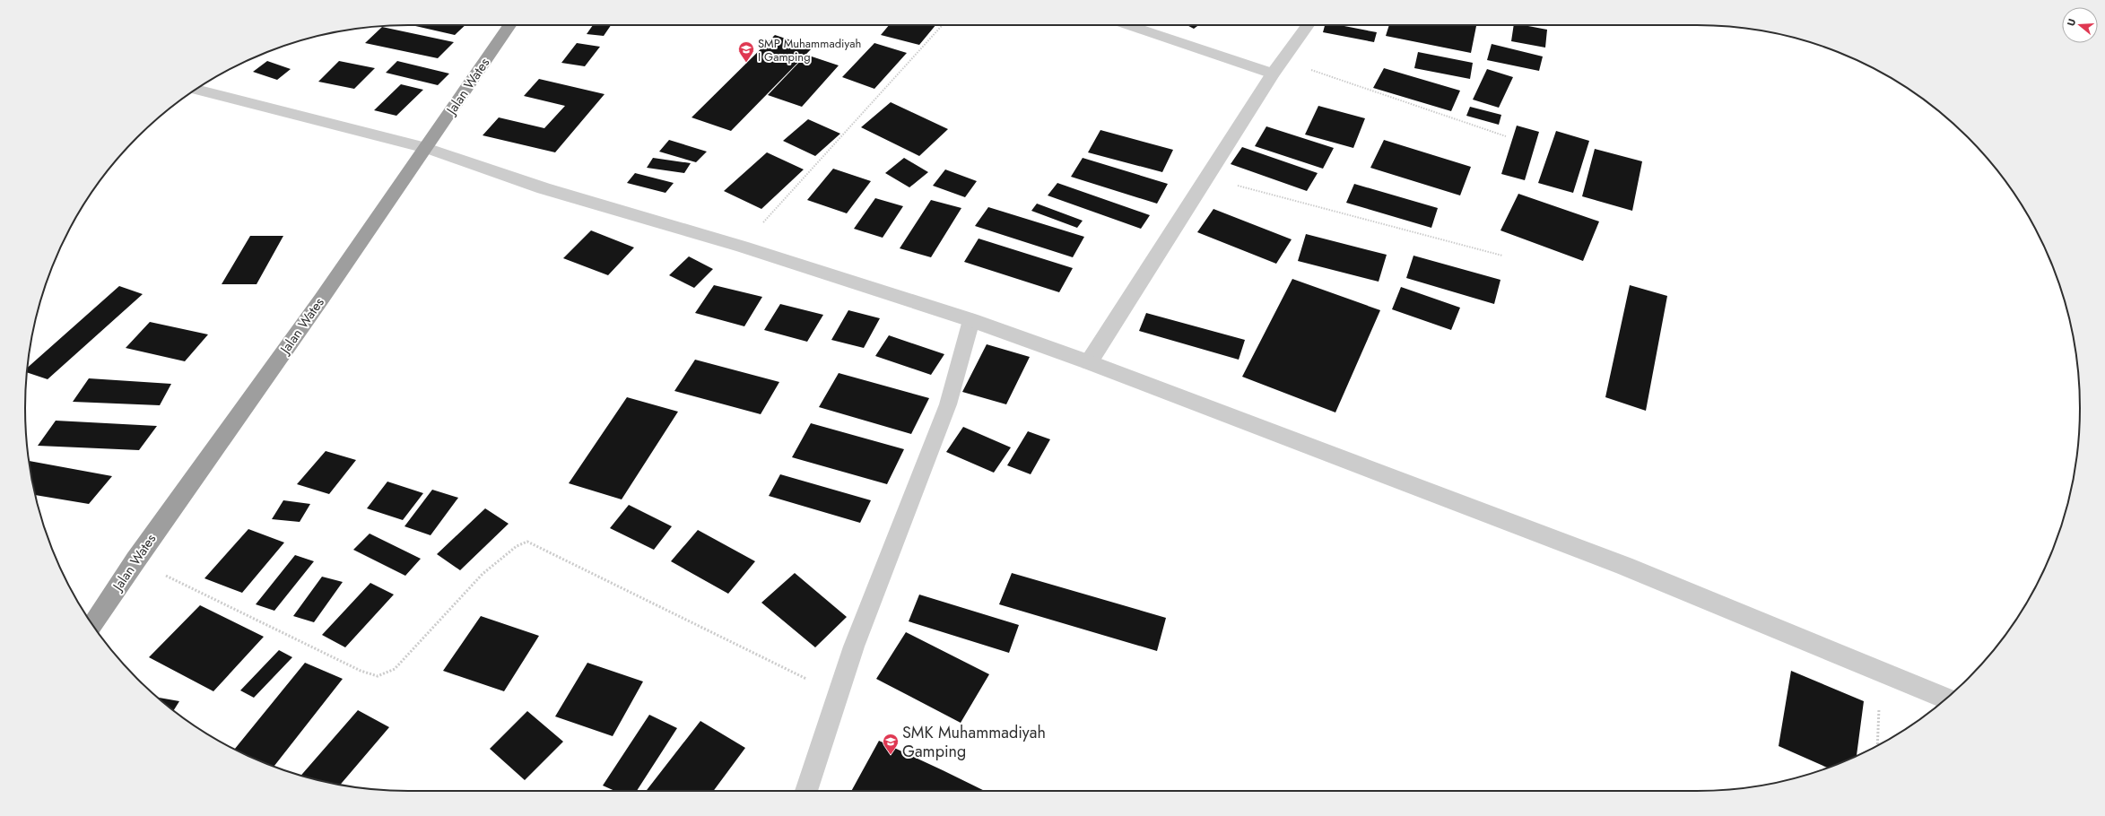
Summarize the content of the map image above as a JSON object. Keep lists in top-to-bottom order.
{
  "streets": {
    "highway": ["Jalan Wates"]
  },
  "places": {
    "school or university": ["SMP Muhammadiyah I Gamping", "SMK Muhammadiyah Gamping"]
  },
  "north": "left"
}
